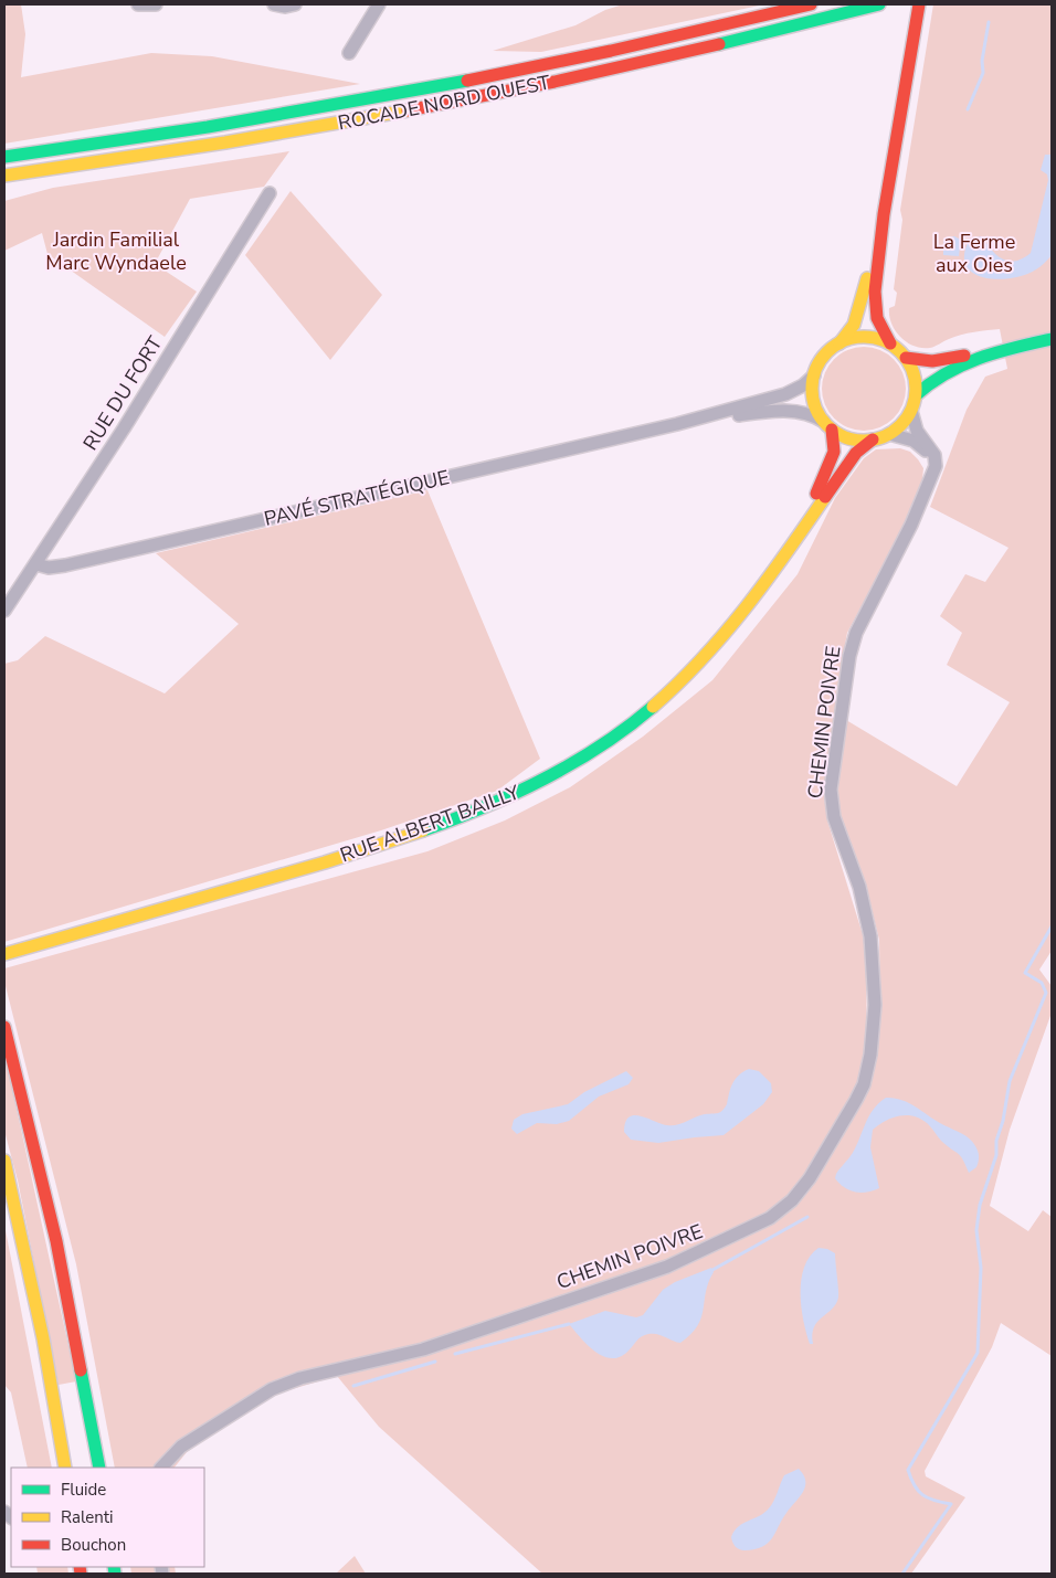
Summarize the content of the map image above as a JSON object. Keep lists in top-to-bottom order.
{
  "streets": {
    "main road": ["ROCADE NORD OUEST", "RUE ALBERT BAILLY"],
    "street": ["RUE DU FORT", "PAVÉ STRATÉGIQUE", "CHEMIN POIVRE"]
  },
  "crossings": [
    ["RUE DU FORT", "PAVÉ STRATÉGIQUE"],
    ["PAVÉ STRATÉGIQUE", "RUE ALBERT BAILLY"]
  ],
  "parks": ["Jardin Familial Marc Wyndaele", "La Ferme aux Oies"],
  "legend": ["Fluide", "Ralenti", "Bouchon"]
}
